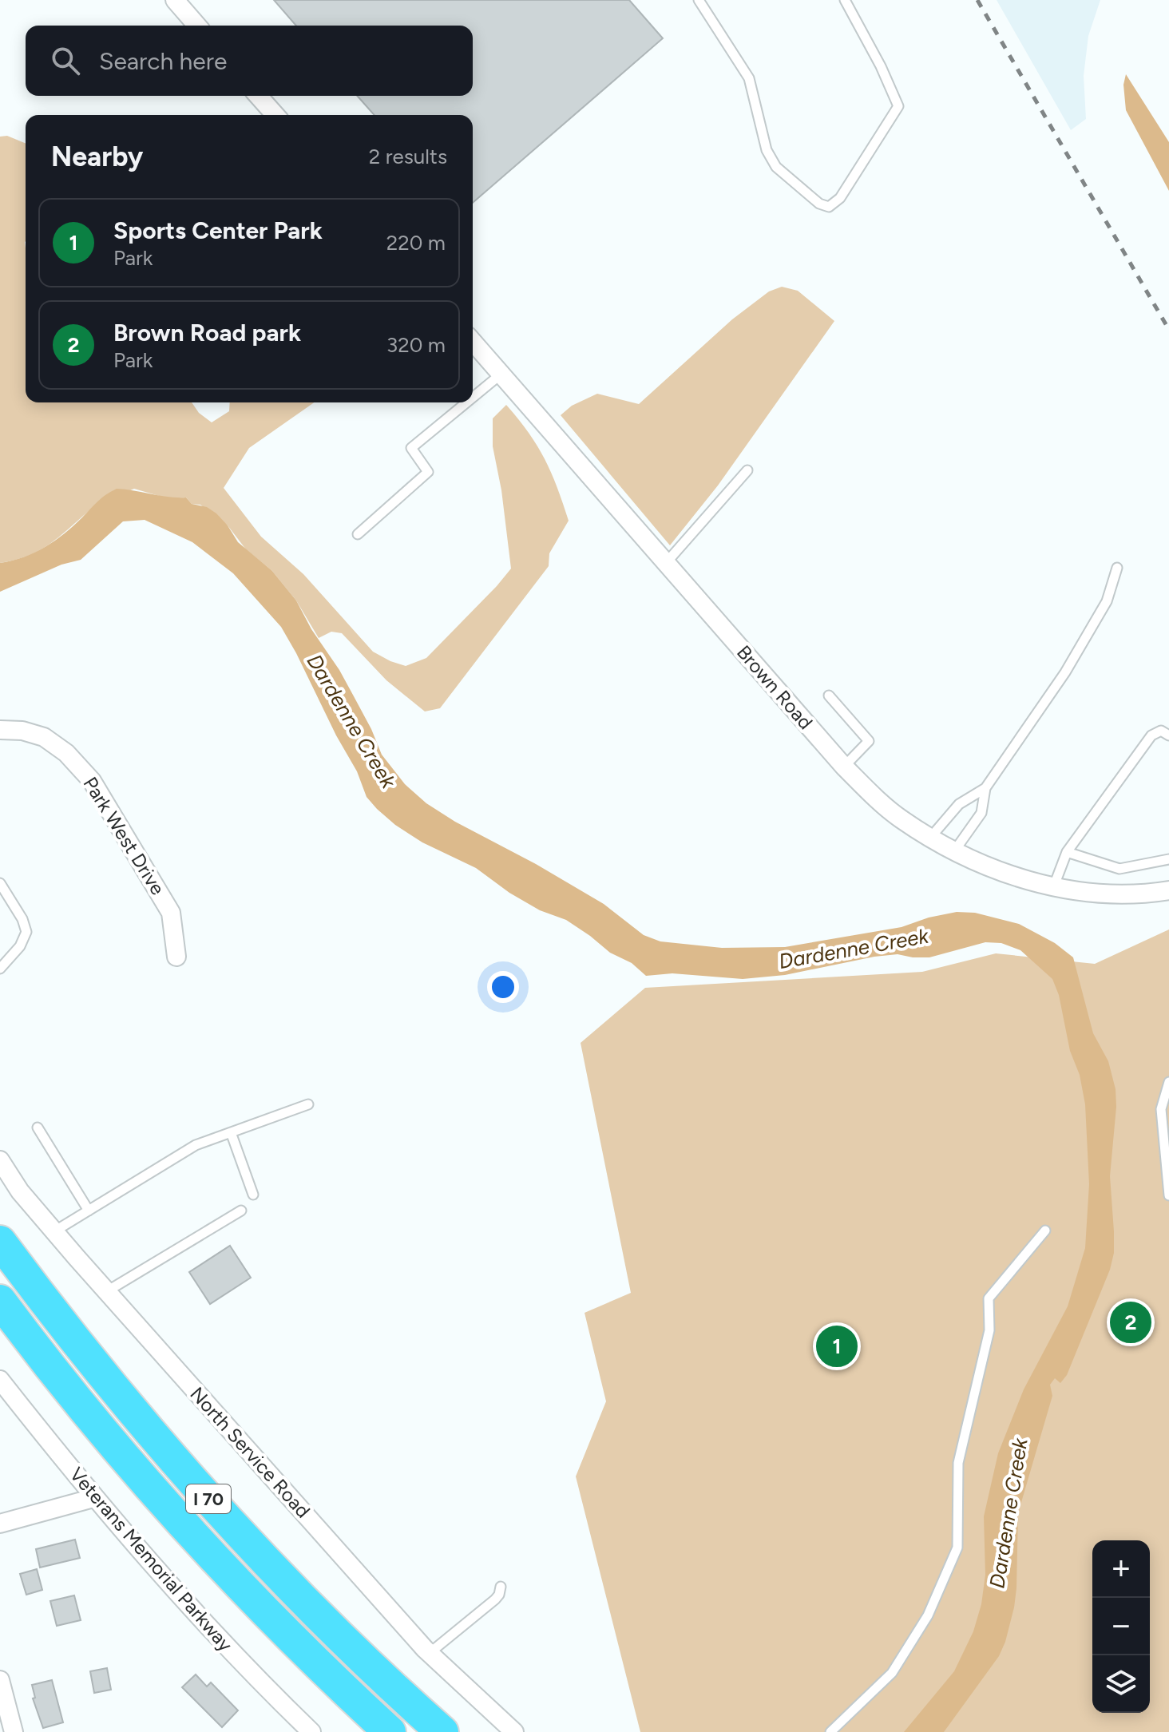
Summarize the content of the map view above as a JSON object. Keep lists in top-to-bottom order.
{
  "streets": {
    "highway": ["I 70"],
    "street": [
      "Brown Road",
      "Park West Drive",
      "North Service Road",
      "Veterans Memorial Parkway"
    ]
  },
  "water": ["Dardenne Creek"],
  "page": {
    "search": "Search here",
    "heading": ["Nearby", "2 results"],
    "list": [
      {
        "mark": "1",
        "name": "Sports Center Park",
        "note": "Park",
        "value": "220 m"
      },
      {
        "mark": "2",
        "name": "Brown Road park",
        "note": "Park",
        "value": "320 m"
      }
    ],
    "pins": ["2", "1"],
    "map_buttons": ["+", "−"]
  }
}
